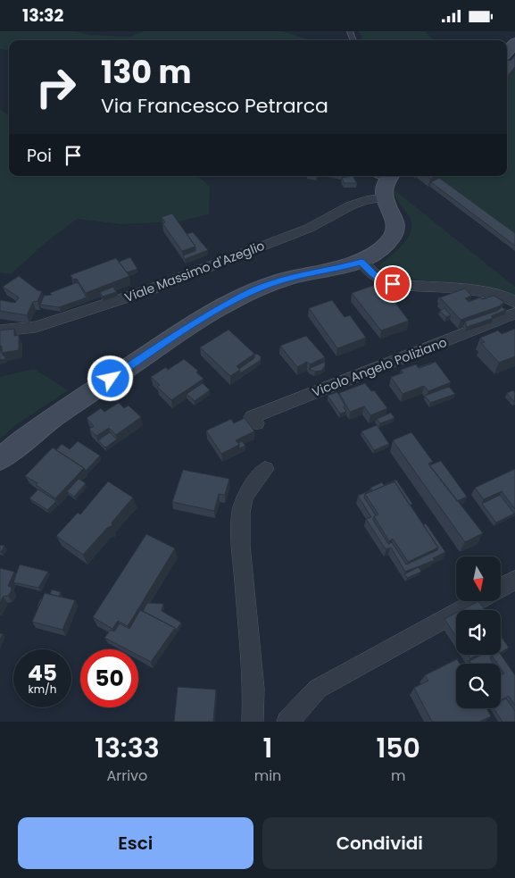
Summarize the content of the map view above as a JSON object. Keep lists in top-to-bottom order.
{
  "streets": {
    "street": ["Viale Massimo d'Azeglio", "Vicolo Angelo Poliziano"]
  },
  "north": "bottom",
  "page": {
    "status": "13:32",
    "turn": ["130 m", "Via Francesco Petrarca"],
    "then": "Poi",
    "speed": "45 km/h",
    "limit": "50",
    "eta": [
      "13:33",
      "Arrivo",
      "1",
      "min",
      "150",
      "m"
    ],
    "buttons": ["Esci", "Condividi"]
  }
}
